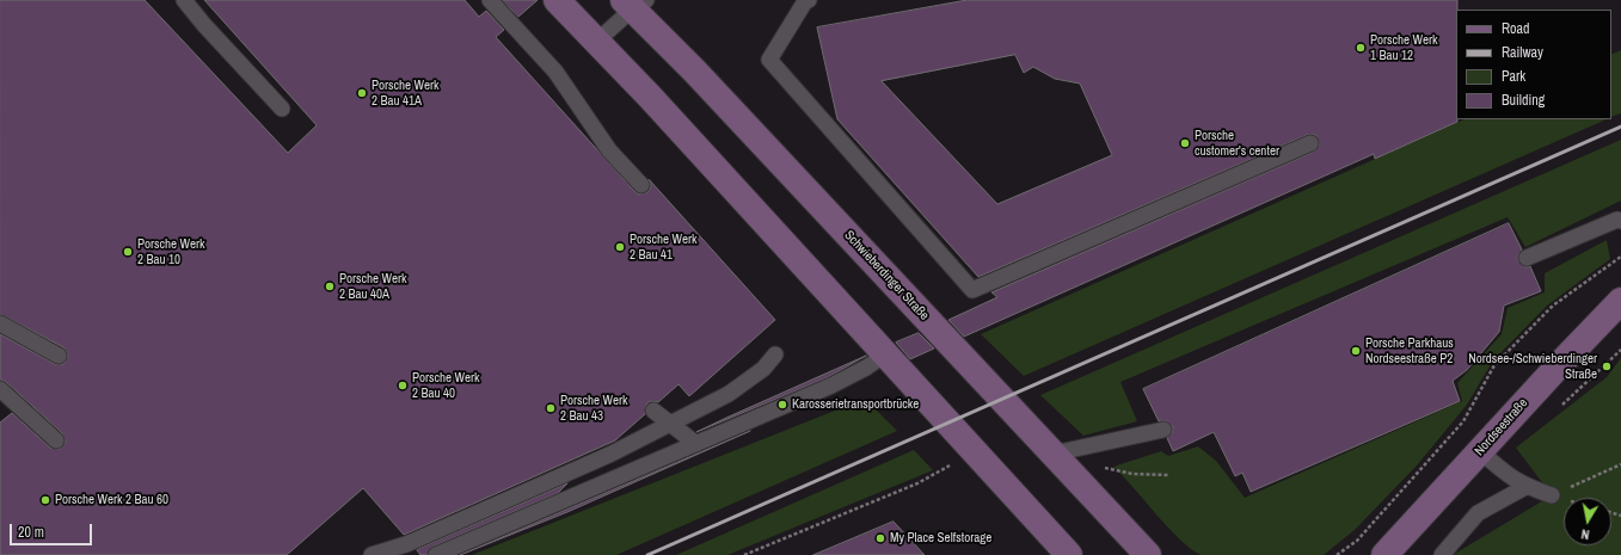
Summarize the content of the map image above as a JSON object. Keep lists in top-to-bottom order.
{
  "streets": {
    "main road": ["Schwieberdinger Straße", "Nordseestraße"]
  },
  "places": [
    "Porsche Werk 1 Bau 12",
    "Porsche Werk 2 Bau 41A",
    "Porsche customer's center",
    "Porsche Werk 2 Bau 41",
    "Porsche Werk 2 Bau 10",
    "Porsche Werk 2 Bau 40A",
    "Porsche Parkhaus Nordseestraße P2",
    "Nordsee-/Schwieberdinger Straße",
    "Porsche Werk 2 Bau 40",
    "Karosserietransportbrücke",
    "Porsche Werk 2 Bau 43",
    "Porsche Werk 2 Bau 60",
    "My Place Selfstorage"
  ],
  "legend": [
    "Road",
    "Railway",
    "Park",
    "Building"
  ],
  "scale_bar": "20 m",
  "north": "bottom"
}
